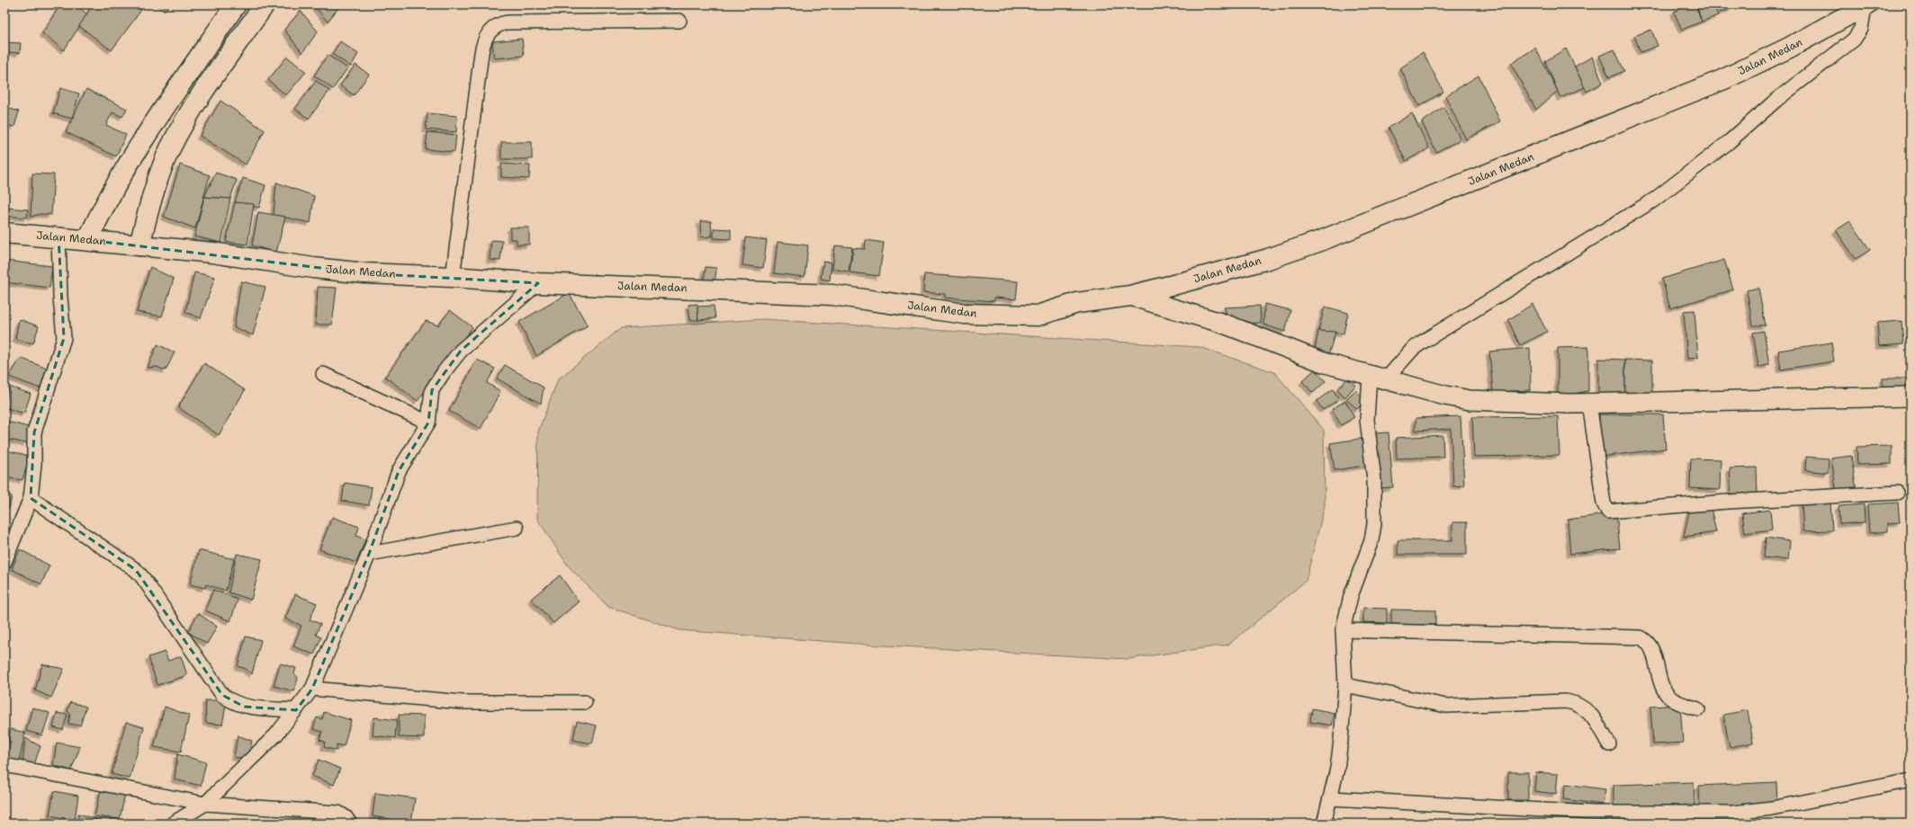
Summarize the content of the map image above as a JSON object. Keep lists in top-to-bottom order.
{
  "streets": {
    "main road": ["Jalan Medan"]
  }
}
